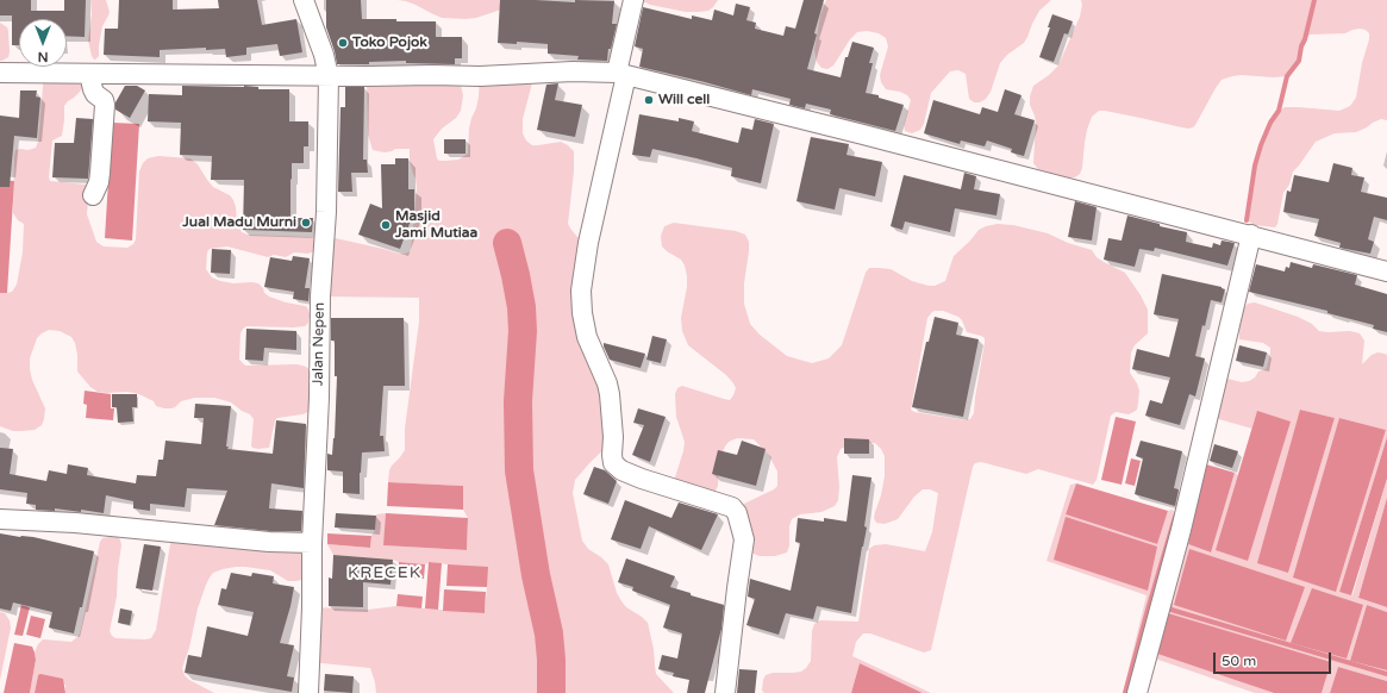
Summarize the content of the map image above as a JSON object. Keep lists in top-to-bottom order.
{
  "streets": {
    "street": ["Jalan Nepen"]
  },
  "districts": ["KRECEK"],
  "places": [
    "Toko Pojok",
    "Will cell",
    "Jual Madu Murni",
    "Masjid Jami Mutiaa"
  ],
  "scale_bar": "50 m",
  "north": "bottom"
}
